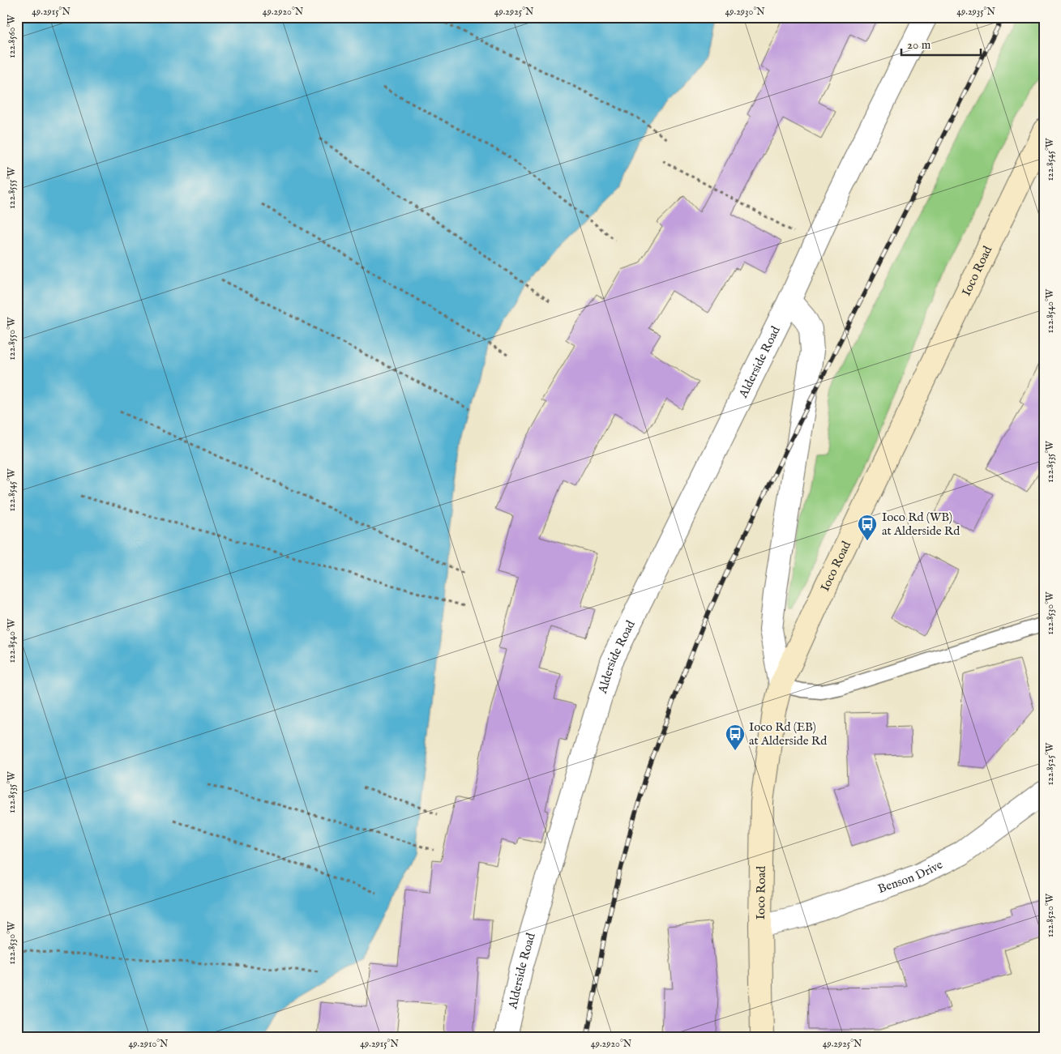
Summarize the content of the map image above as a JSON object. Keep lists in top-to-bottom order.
{
  "streets": {
    "main road": ["Ioco Road"],
    "street": ["Alderside Road", "Benson Drive"]
  },
  "crossings": [
    ["Ioco Road", "Benson Drive"]
  ],
  "places": {
    "bus stop": ["Ioco Rd (WB) at Alderside Rd", "Ioco Rd (EB) at Alderside Rd"]
  },
  "scale_bar": "20 m",
  "coordinates": [
    "49.2915°N",
    "49.2920°N",
    "49.2925°N",
    "49.2930°N",
    "49.2935°N",
    "122.8560°W",
    "122.8545°W",
    "122.8555°W",
    "122.8540°W",
    "122.8550°W",
    "122.8535°W",
    "122.8530°W",
    "122.8525°W",
    "122.8520°W",
    "49.2910°N"
  ]
}
